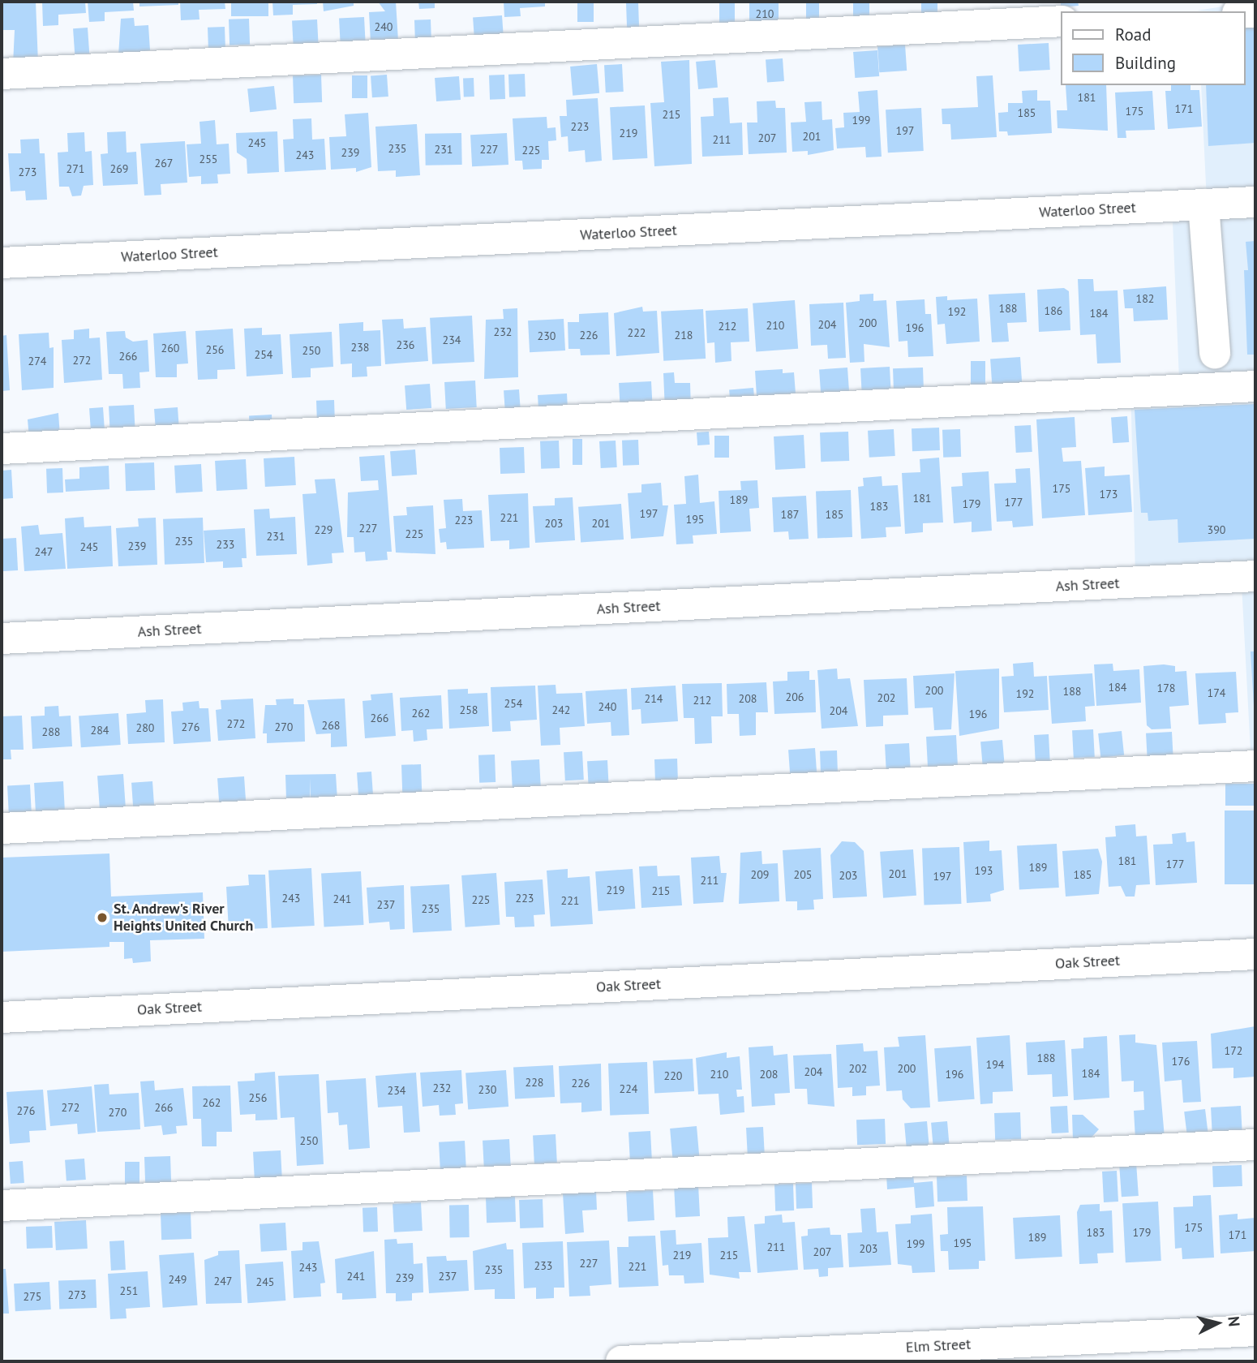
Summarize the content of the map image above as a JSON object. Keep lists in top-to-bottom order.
{
  "streets": {
    "street": [
      "Waterloo Street",
      "Ash Street",
      "Oak Street",
      "Elm Street"
    ]
  },
  "places": ["St. Andrew's River Heights United Church"],
  "house_numbers": [
    "210",
    "240",
    "181",
    "171",
    "175",
    "185",
    "215",
    "199",
    "223",
    "197",
    "219",
    "201",
    "207",
    "211",
    "245",
    "235",
    "231",
    "227",
    "225",
    "239",
    "243",
    "255",
    "267",
    "271",
    "269",
    "273",
    "182",
    "188",
    "186",
    "192",
    "184",
    "200",
    "204",
    "210",
    "212",
    "196",
    "232",
    "222",
    "226",
    "218",
    "230",
    "234",
    "236",
    "238",
    "260",
    "256",
    "250",
    "254",
    "266",
    "272",
    "274",
    "175",
    "173",
    "181",
    "189",
    "177",
    "179",
    "183",
    "197",
    "187",
    "185",
    "221",
    "195",
    "223",
    "203",
    "201",
    "227",
    "229",
    "390",
    "225",
    "231",
    "235",
    "233",
    "239",
    "245",
    "247",
    "184",
    "178",
    "200",
    "188",
    "174",
    "192",
    "206",
    "202",
    "214",
    "208",
    "212",
    "254",
    "240",
    "258",
    "242",
    "204",
    "262",
    "196",
    "266",
    "272",
    "268",
    "276",
    "270",
    "280",
    "284",
    "288",
    "181",
    "177",
    "189",
    "193",
    "201",
    "209",
    "205",
    "185",
    "203",
    "197",
    "211",
    "219",
    "215",
    "243",
    "223",
    "241",
    "225",
    "221",
    "237",
    "235",
    "172",
    "188",
    "176",
    "194",
    "202",
    "200",
    "204",
    "184",
    "210",
    "208",
    "196",
    "220",
    "228",
    "226",
    "232",
    "224",
    "230",
    "234",
    "256",
    "262",
    "272",
    "266",
    "276",
    "270",
    "250",
    "175",
    "183",
    "179",
    "171",
    "189",
    "195",
    "199",
    "211",
    "203",
    "207",
    "219",
    "215",
    "227",
    "233",
    "221",
    "243",
    "235",
    "241",
    "237",
    "239",
    "249",
    "247",
    "245",
    "251",
    "273",
    "275"
  ],
  "legend": ["Road", "Building"],
  "north": "right"
}
